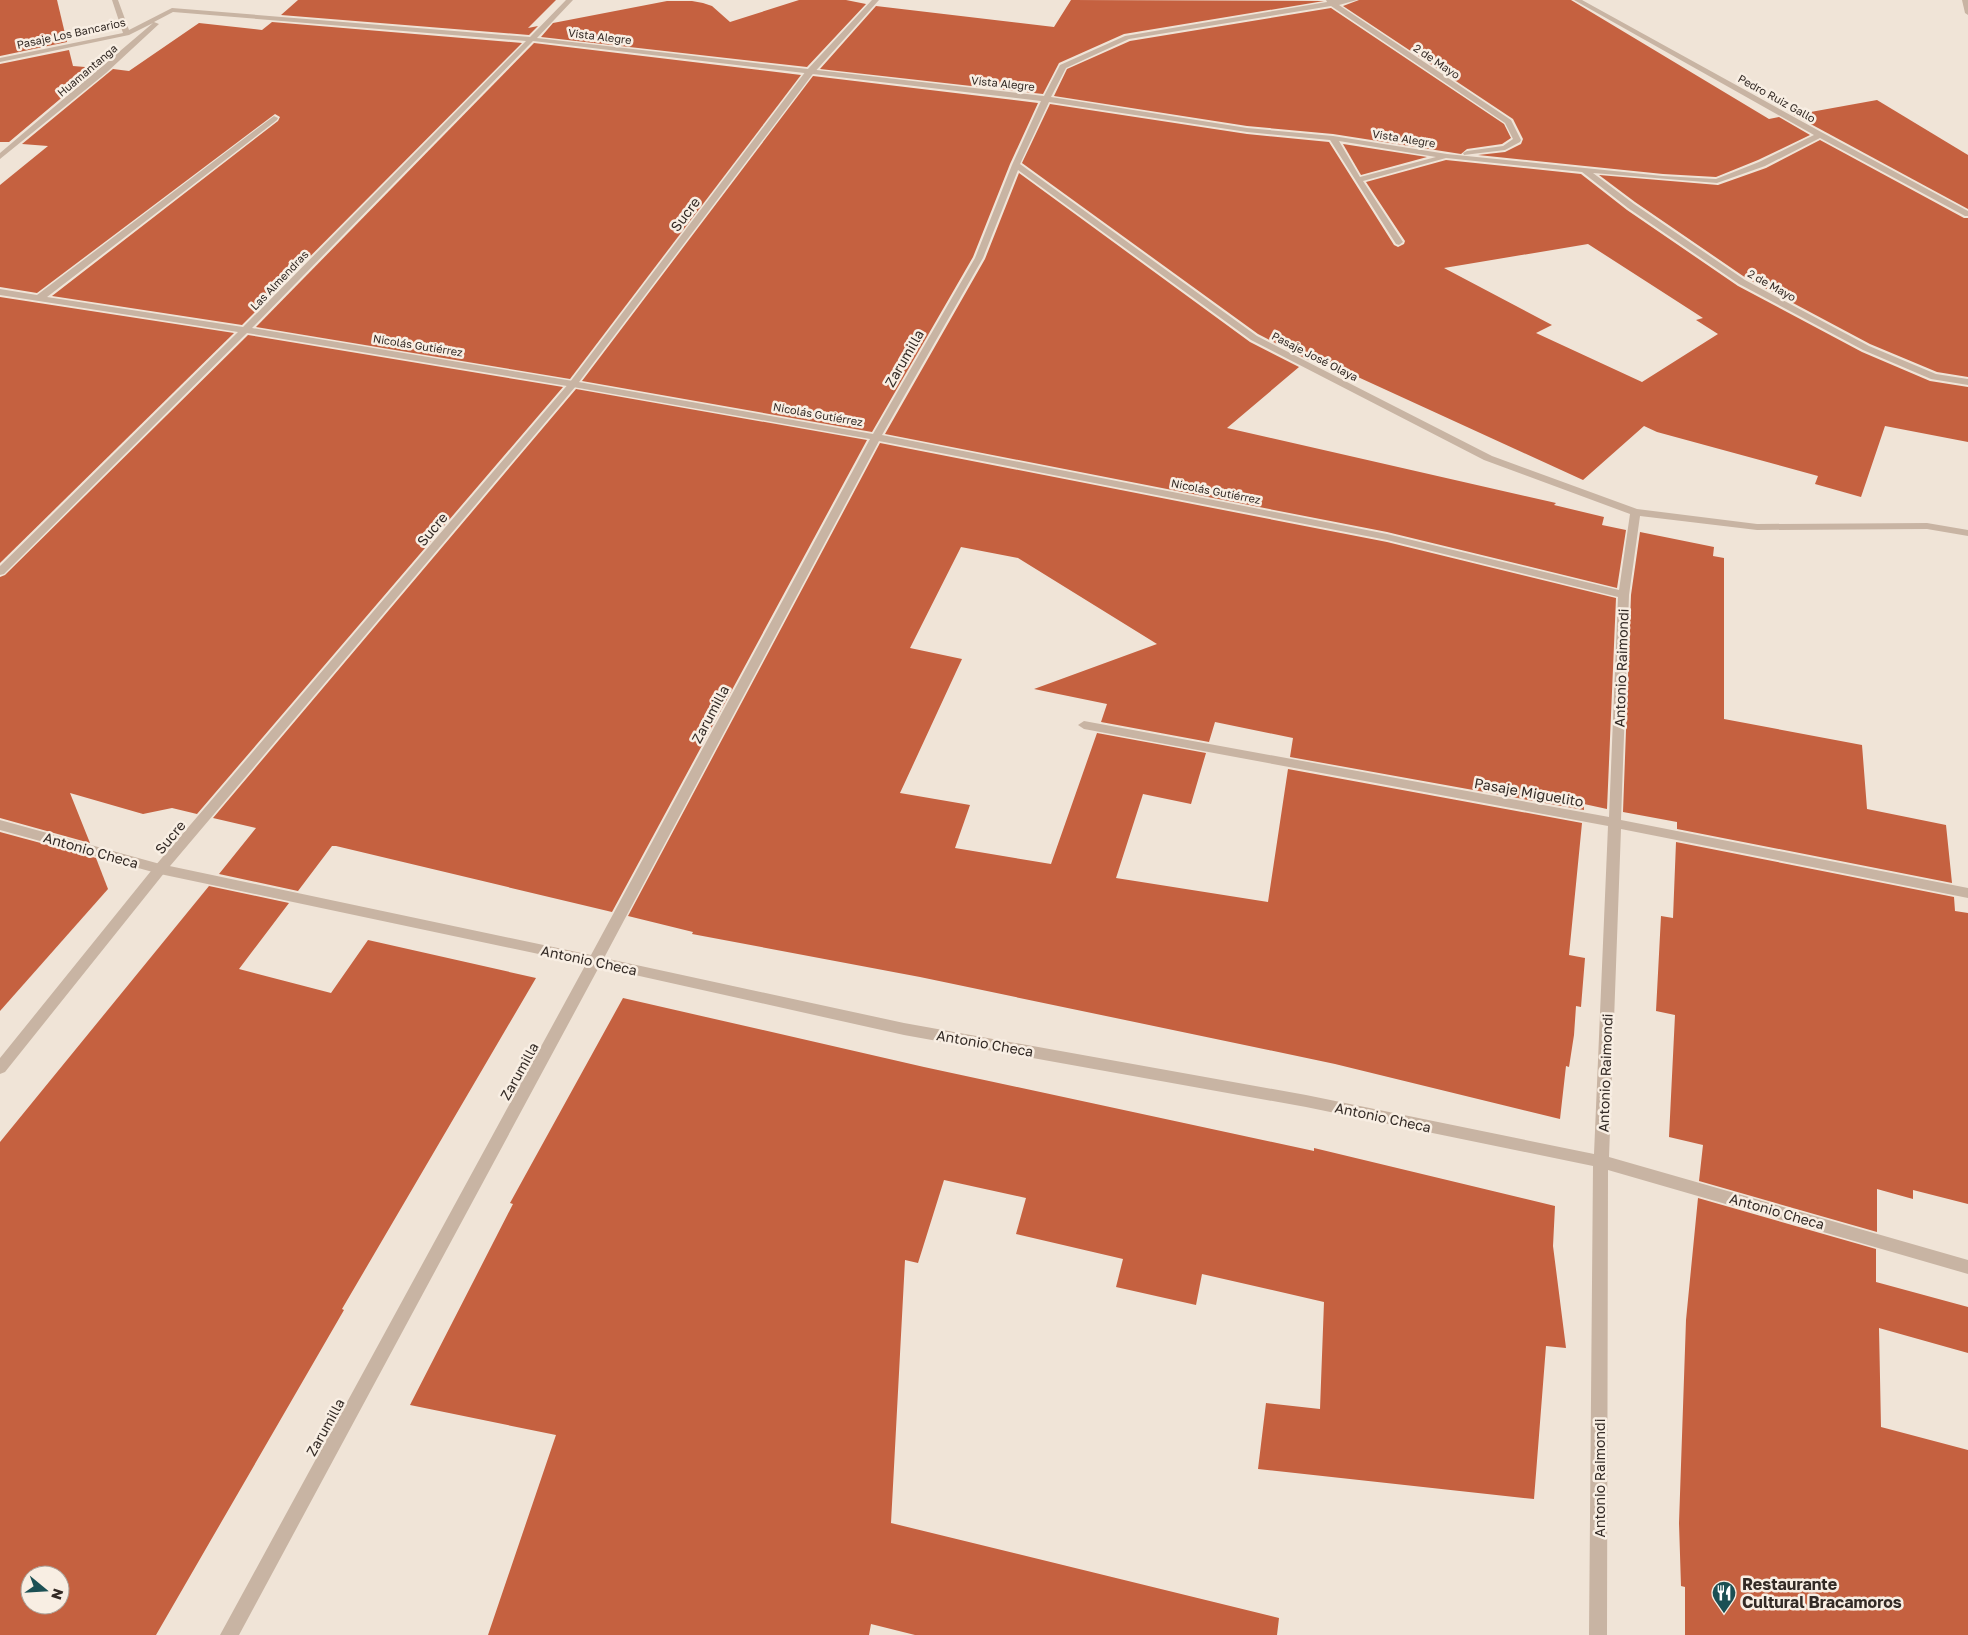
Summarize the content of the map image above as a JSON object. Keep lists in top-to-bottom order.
{
  "streets": {
    "street": [
      "Pasaje Los Bancarios",
      "Vista Alegre",
      "2 de Mayo",
      "Huamantanga",
      "Pedro Ruiz Gallo",
      "Sucre",
      "Las Almendras",
      "Nicolás Gutiérrez",
      "Pasaje José Olaya",
      "Zarumilla",
      "Antonio Raimondi",
      "Pasaje Miguelito",
      "Antonio Checa"
    ]
  },
  "crossings": [
    ["Pasaje Los Bancarios", "Vista Alegre"],
    ["Pasaje Los Bancarios", "Huamantanga"],
    ["Vista Alegre", "2 de Mayo"],
    ["Vista Alegre", "Huamantanga"],
    ["Vista Alegre", "Pedro Ruiz Gallo"],
    ["Vista Alegre", "Sucre"],
    ["Vista Alegre", "Las Almendras"],
    ["Vista Alegre", "Zarumilla"],
    ["2 de Mayo", "Zarumilla"],
    ["Sucre", "Nicolás Gutiérrez"],
    ["Sucre", "Antonio Checa"],
    ["Las Almendras", "Nicolás Gutiérrez"],
    ["Nicolás Gutiérrez", "Zarumilla"],
    ["Nicolás Gutiérrez", "Antonio Raimondi"],
    ["Pasaje José Olaya", "Zarumilla"],
    ["Pasaje José Olaya", "Antonio Raimondi"],
    ["Zarumilla", "Antonio Checa"],
    ["Antonio Raimondi", "Pasaje Miguelito"],
    ["Antonio Raimondi", "Antonio Checa"]
  ],
  "places": {
    "restaurant": ["Restaurante Cultural Bracamoros"]
  },
  "north": "right"
}
